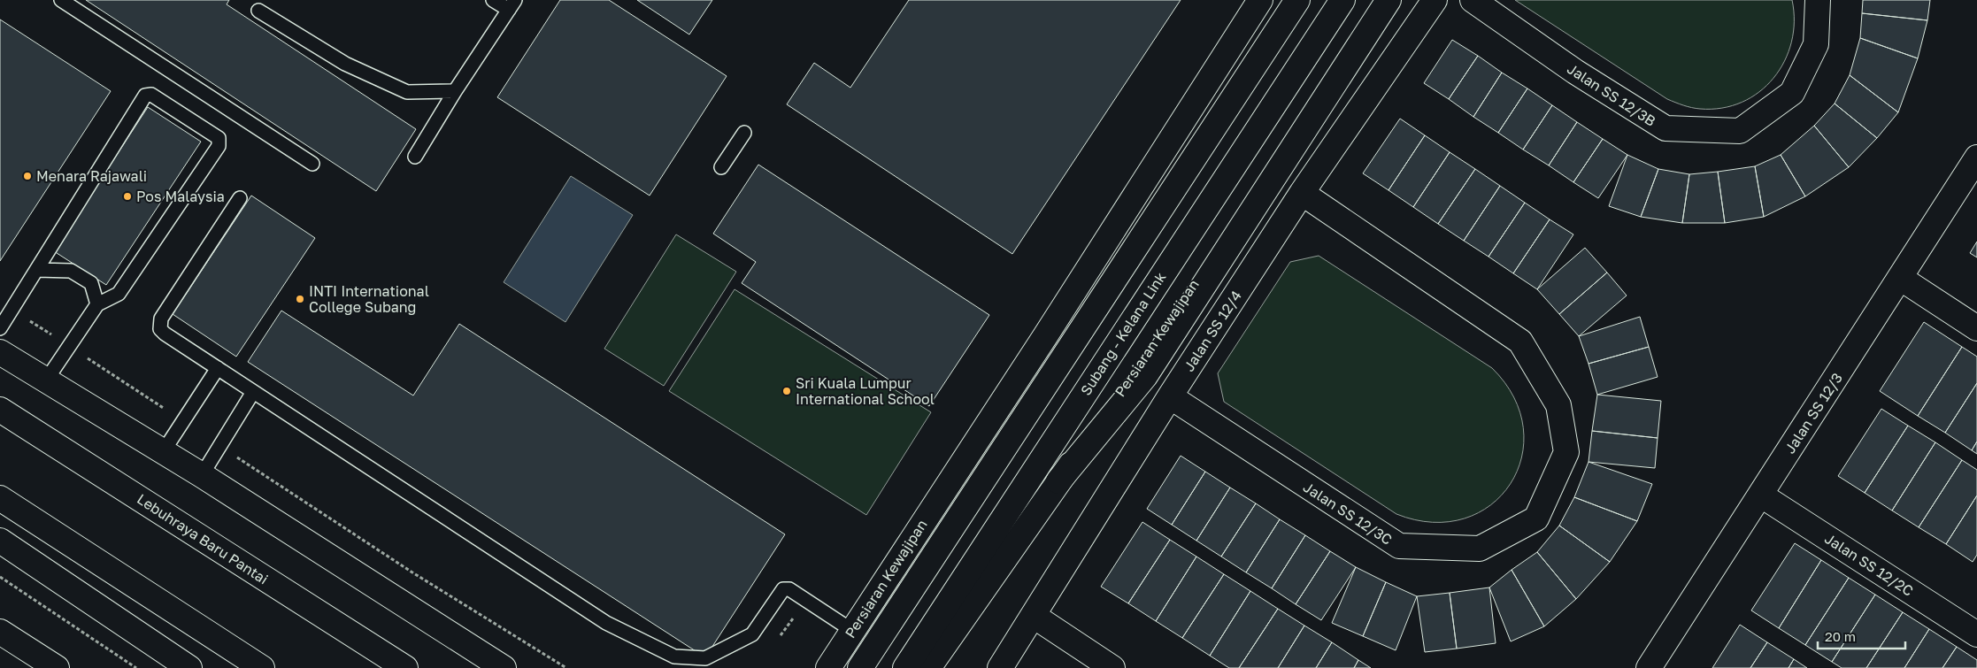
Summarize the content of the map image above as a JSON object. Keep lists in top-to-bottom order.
{
  "streets": {
    "main road": [
      "Jalan SS 12/3B",
      "Jalan SS 12/4",
      "Subang - Kelana Link",
      "Persiaran Kewajipan",
      "Jalan SS 12/3",
      "Jalan SS 12/3C",
      "Lebuhraya Baru Pantai",
      "Jalan SS 12/2C"
    ]
  },
  "crossings": [
    ["Jalan SS 12/4", "Jalan SS 12/3C"],
    ["Jalan SS 12/3", "Jalan SS 12/2C"]
  ],
  "places": [
    "Menara Rajawali",
    "Pos Malaysia",
    "INTI International College Subang",
    "Sri Kuala Lumpur International School"
  ],
  "scale_bar": "20 m"
}
